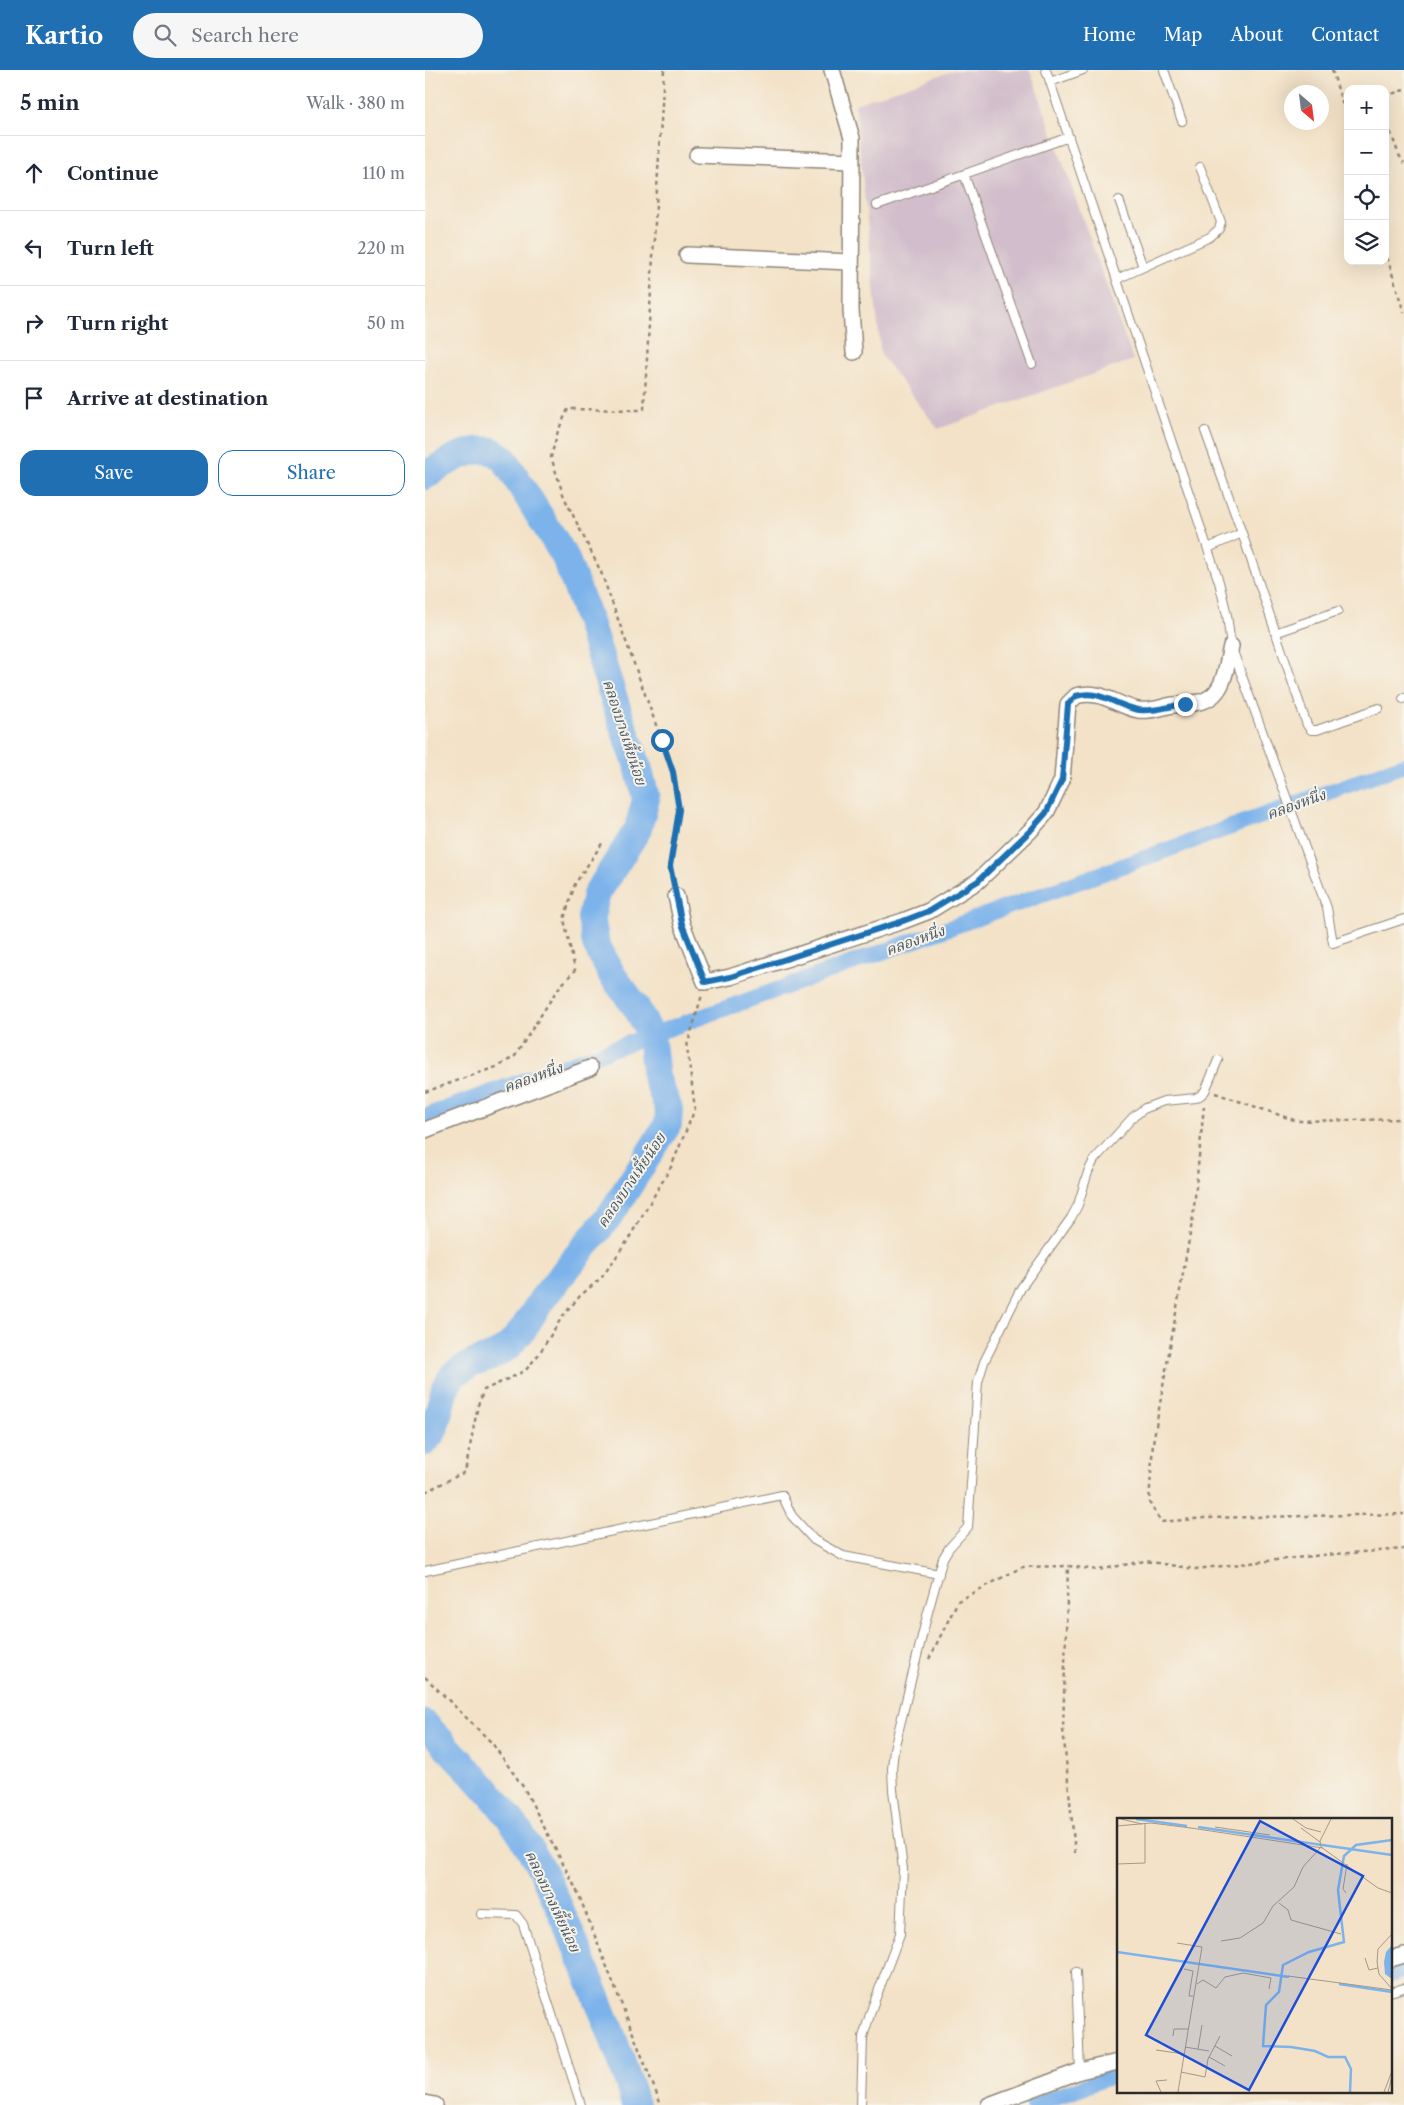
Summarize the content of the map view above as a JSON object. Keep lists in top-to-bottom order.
{
  "water": ["คลองบางเหี้ยน้อย", "คลองหนึ่ง"],
  "north": "bottom right",
  "page": {
    "header": "Kartio",
    "search": "Search here",
    "nav": [
      "Home",
      "Map",
      "About",
      "Contact"
    ],
    "heading": ["5 min", "Walk · 380 m"],
    "map_buttons": ["+", "−"],
    "list": [
      ["Continue", "110 m"],
      ["Turn left", "220 m"],
      ["Turn right", "50 m"],
      "Arrive at destination"
    ],
    "buttons": ["Save", "Share"]
  }
}
